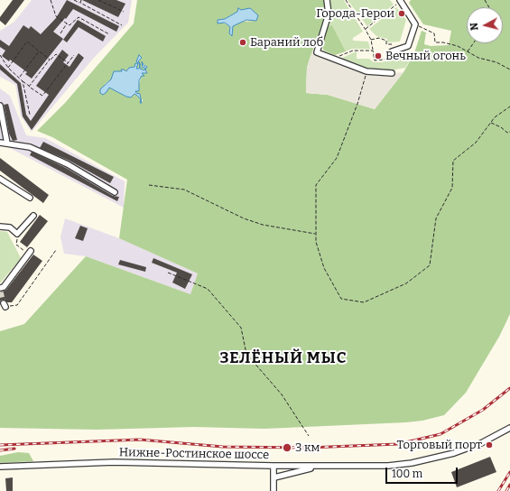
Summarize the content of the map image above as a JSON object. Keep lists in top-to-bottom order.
{
  "streets": {
    "street": ["Нижне-Ростинское шоссе"]
  },
  "districts": ["ЗЕЛЁНЫЙ МЫС"],
  "places": [
    "Города-Герои",
    "Бараний лоб",
    "Вечный огонь",
    "Торговый порт",
    "3 км"
  ],
  "scale_bar": "100 m",
  "north": "left"
}
